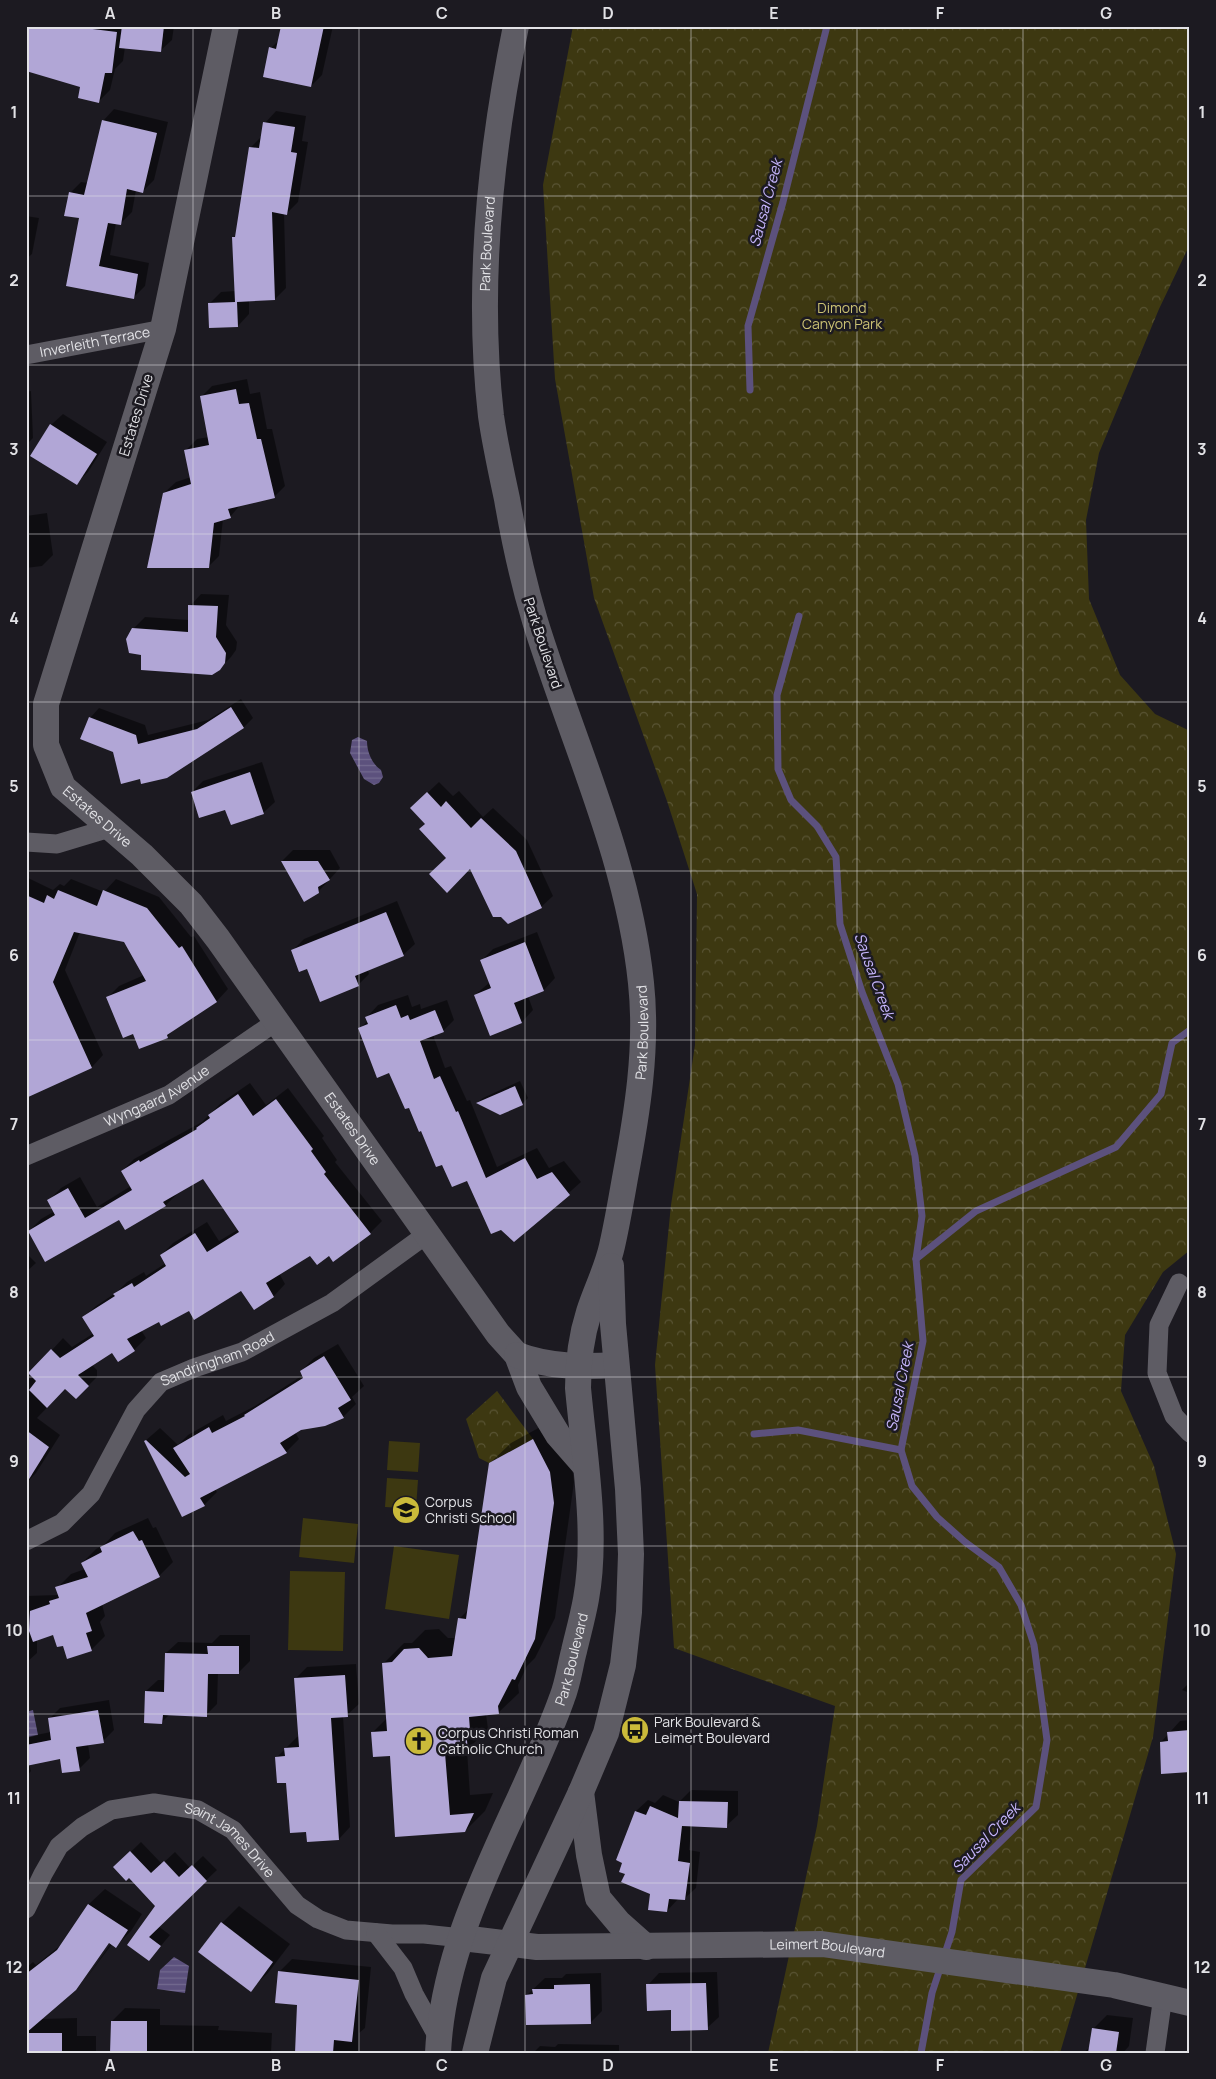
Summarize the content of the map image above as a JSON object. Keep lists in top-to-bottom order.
{
  "streets": {
    "main road": ["Park Boulevard", "Estates Drive", "Leimert Boulevard"],
    "street": [
      "Inverleith Terrace",
      "Wyngaard Avenue",
      "Sandringham Road",
      "Saint James Drive"
    ]
  },
  "crossings": [
    ["Park Boulevard", "Estates Drive"],
    ["Park Boulevard", "Saint James Drive"],
    ["Park Boulevard", "Leimert Boulevard"],
    ["Inverleith Terrace", "Estates Drive"],
    ["Estates Drive", "Wyngaard Avenue"],
    ["Estates Drive", "Sandringham Road"],
    ["Saint James Drive", "Leimert Boulevard"]
  ],
  "water": ["Sausal Creek"],
  "parks": ["Dimond Canyon Park"],
  "places": {
    "school or university": ["Corpus Christi School"],
    "bus stop": ["Park Boulevard & Leimert Boulevard"],
    "church": ["Corpus Christi Roman Catholic Church"]
  },
  "grid": {
    "columns": [
      "A",
      "B",
      "C",
      "D",
      "E",
      "F",
      "G"
    ],
    "rows": [
      "1",
      "2",
      "3",
      "4",
      "5",
      "6",
      "7",
      "8",
      "9",
      "10",
      "11",
      "12"
    ]
  }
}
